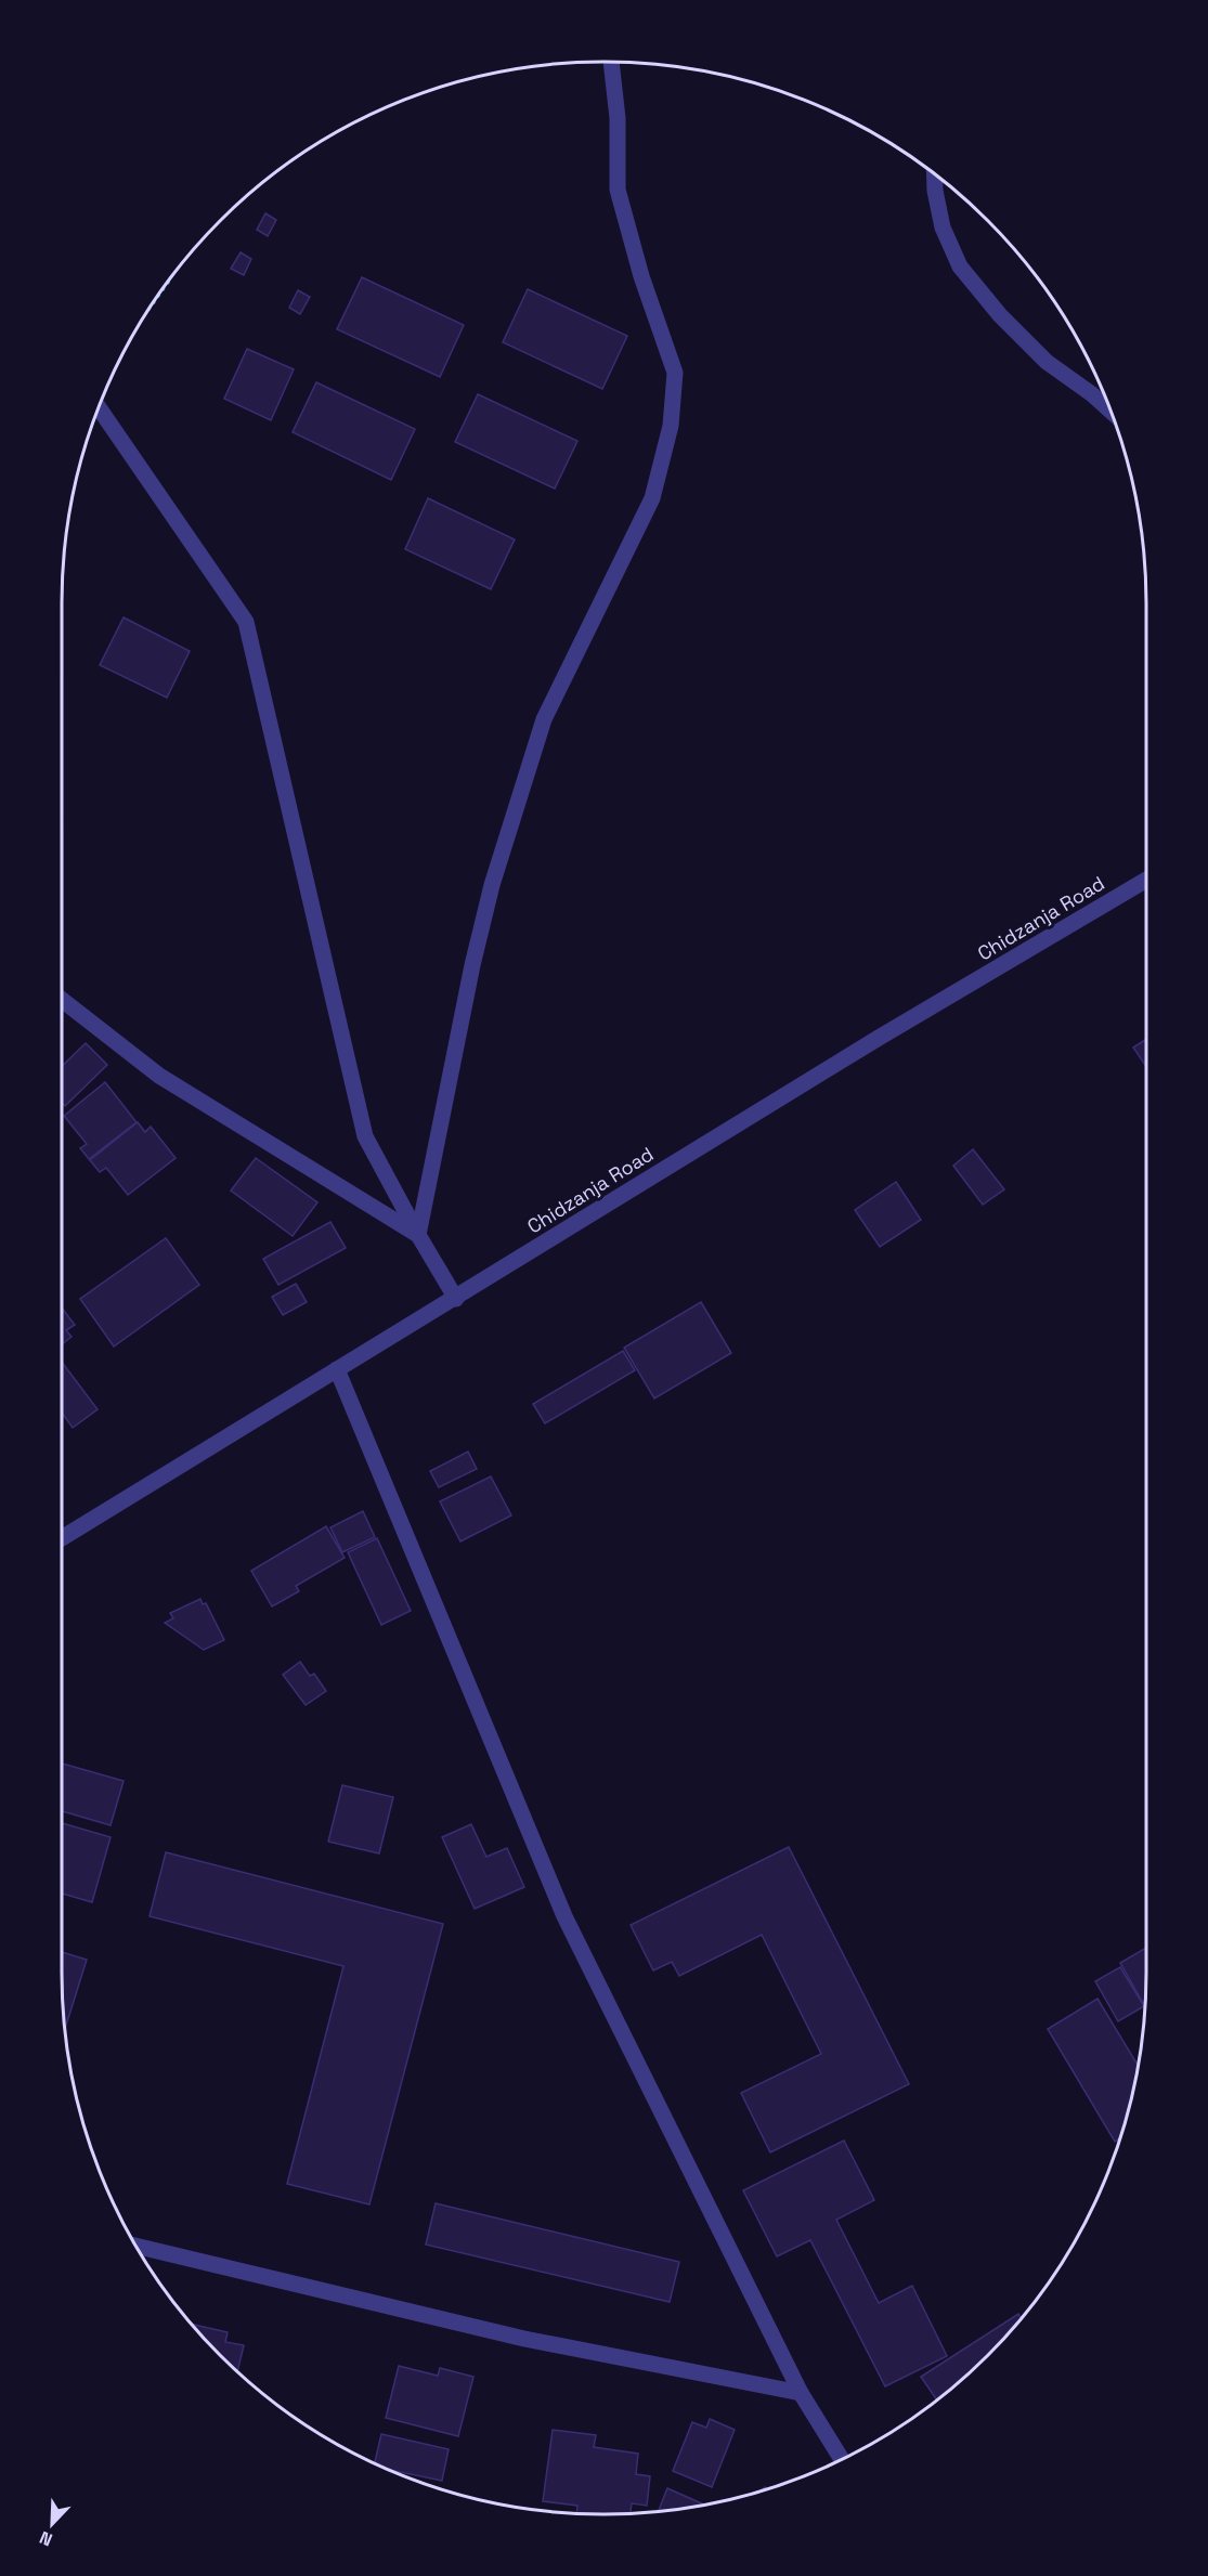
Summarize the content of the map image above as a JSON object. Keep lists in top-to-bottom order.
{
  "streets": {
    "street": ["Chidzanja Road"]
  },
  "north": "bottom left"
}
